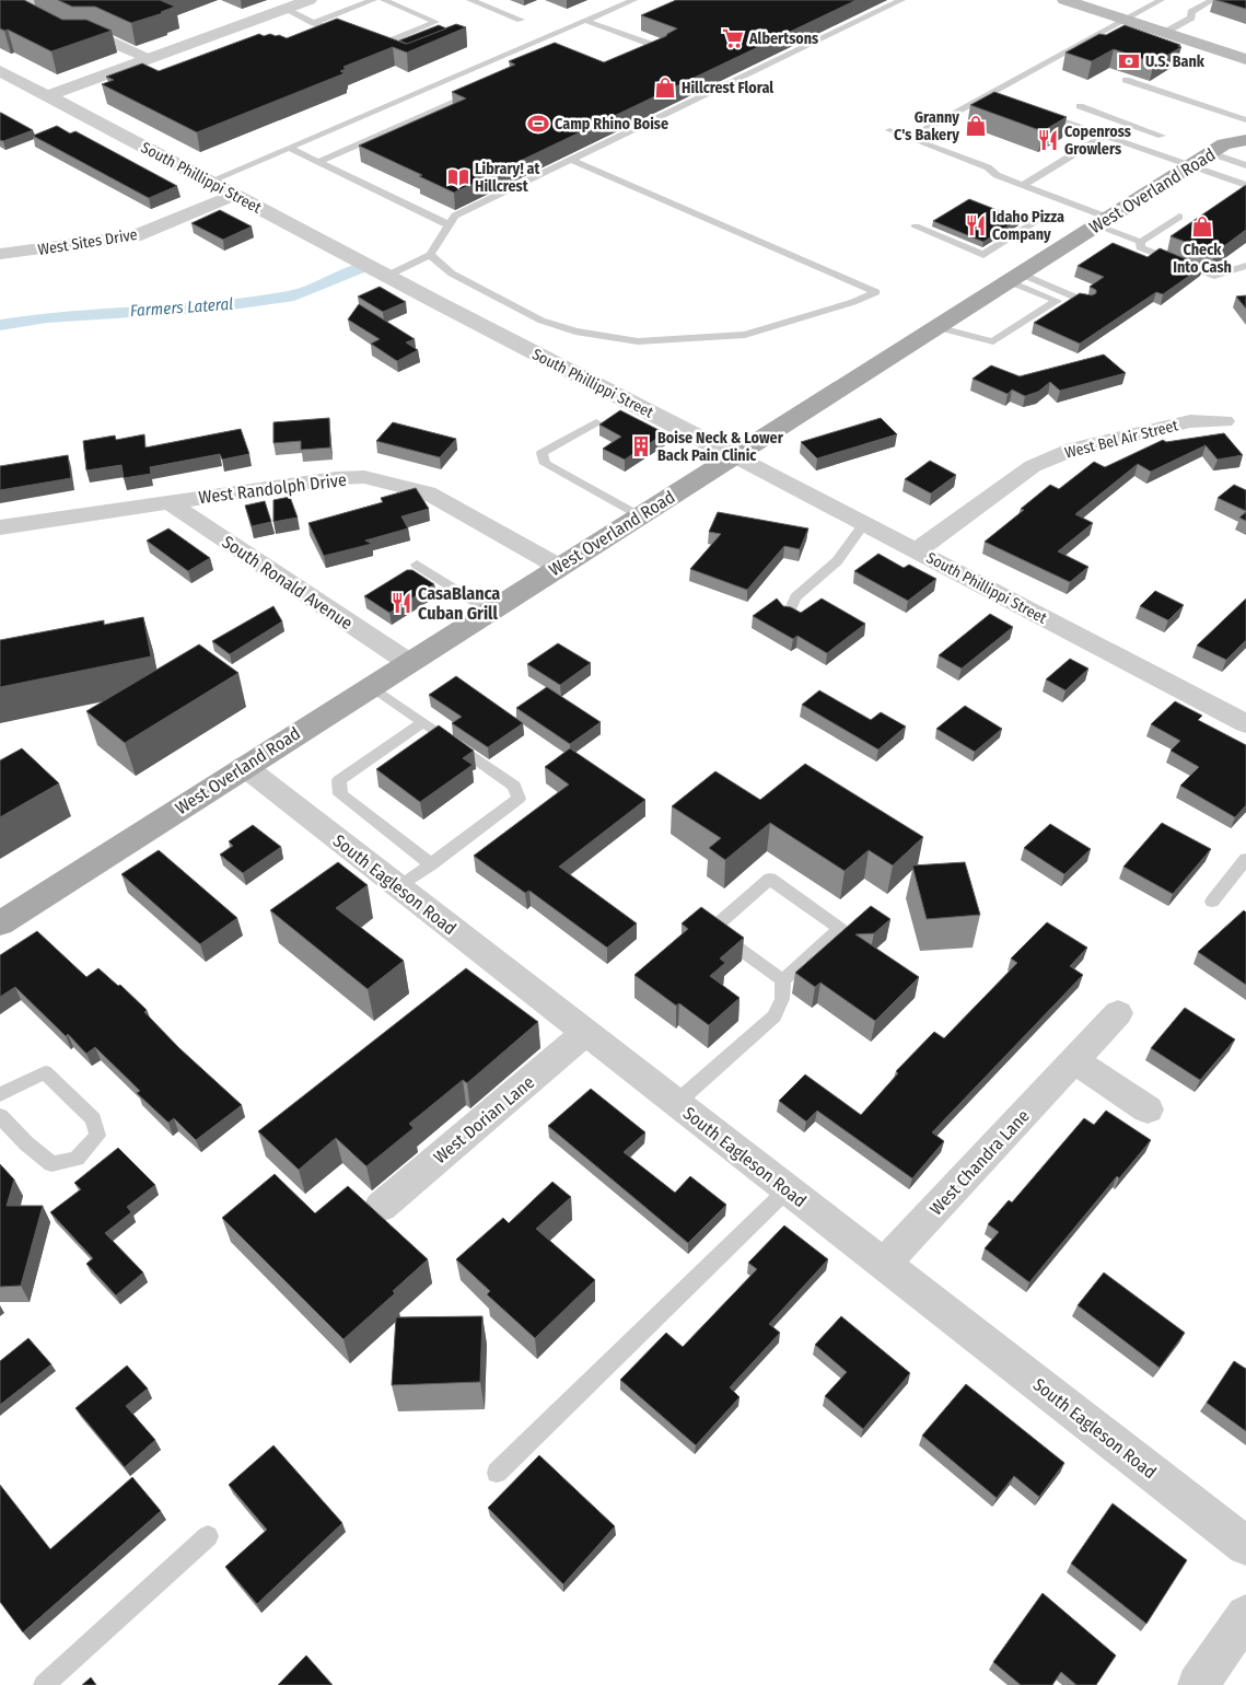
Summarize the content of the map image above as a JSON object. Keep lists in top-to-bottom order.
{
  "streets": {
    "main road": ["West Overland Road"],
    "street": [
      "South Phillippi Street",
      "West Sites Drive",
      "West Bel Air Street",
      "West Randolph Drive",
      "South Ronald Avenue",
      "South Eagleson Road",
      "West Dorian Lane",
      "West Chandra Lane"
    ]
  },
  "crossings": [
    ["South Phillippi Street", "West Overland Road"],
    ["South Phillippi Street", "West Sites Drive"],
    ["South Phillippi Street", "West Bel Air Street"],
    ["West Overland Road", "West Randolph Drive"],
    ["West Overland Road", "South Ronald Avenue"],
    ["West Overland Road", "South Eagleson Road"],
    ["West Randolph Drive", "South Ronald Avenue"],
    ["South Eagleson Road", "West Dorian Lane"],
    ["South Eagleson Road", "West Chandra Lane"]
  ],
  "water": ["Farmers Lateral"],
  "places": {
    "supermarket": ["Albertsons"],
    "bank": ["U.S. Bank"],
    "shop": ["Hillcrest Floral", "Granny C's Bakery", "Check Into Cash"],
    "sports": ["Camp Rhino Boise"],
    "restaurant": ["Copenross Growlers", "Idaho Pizza Company", "CasaBlanca Cuban Grill"],
    "library": ["Library! at Hillcrest"],
    "building": ["Boise Neck & Lower Back Pain Clinic"]
  }
}
